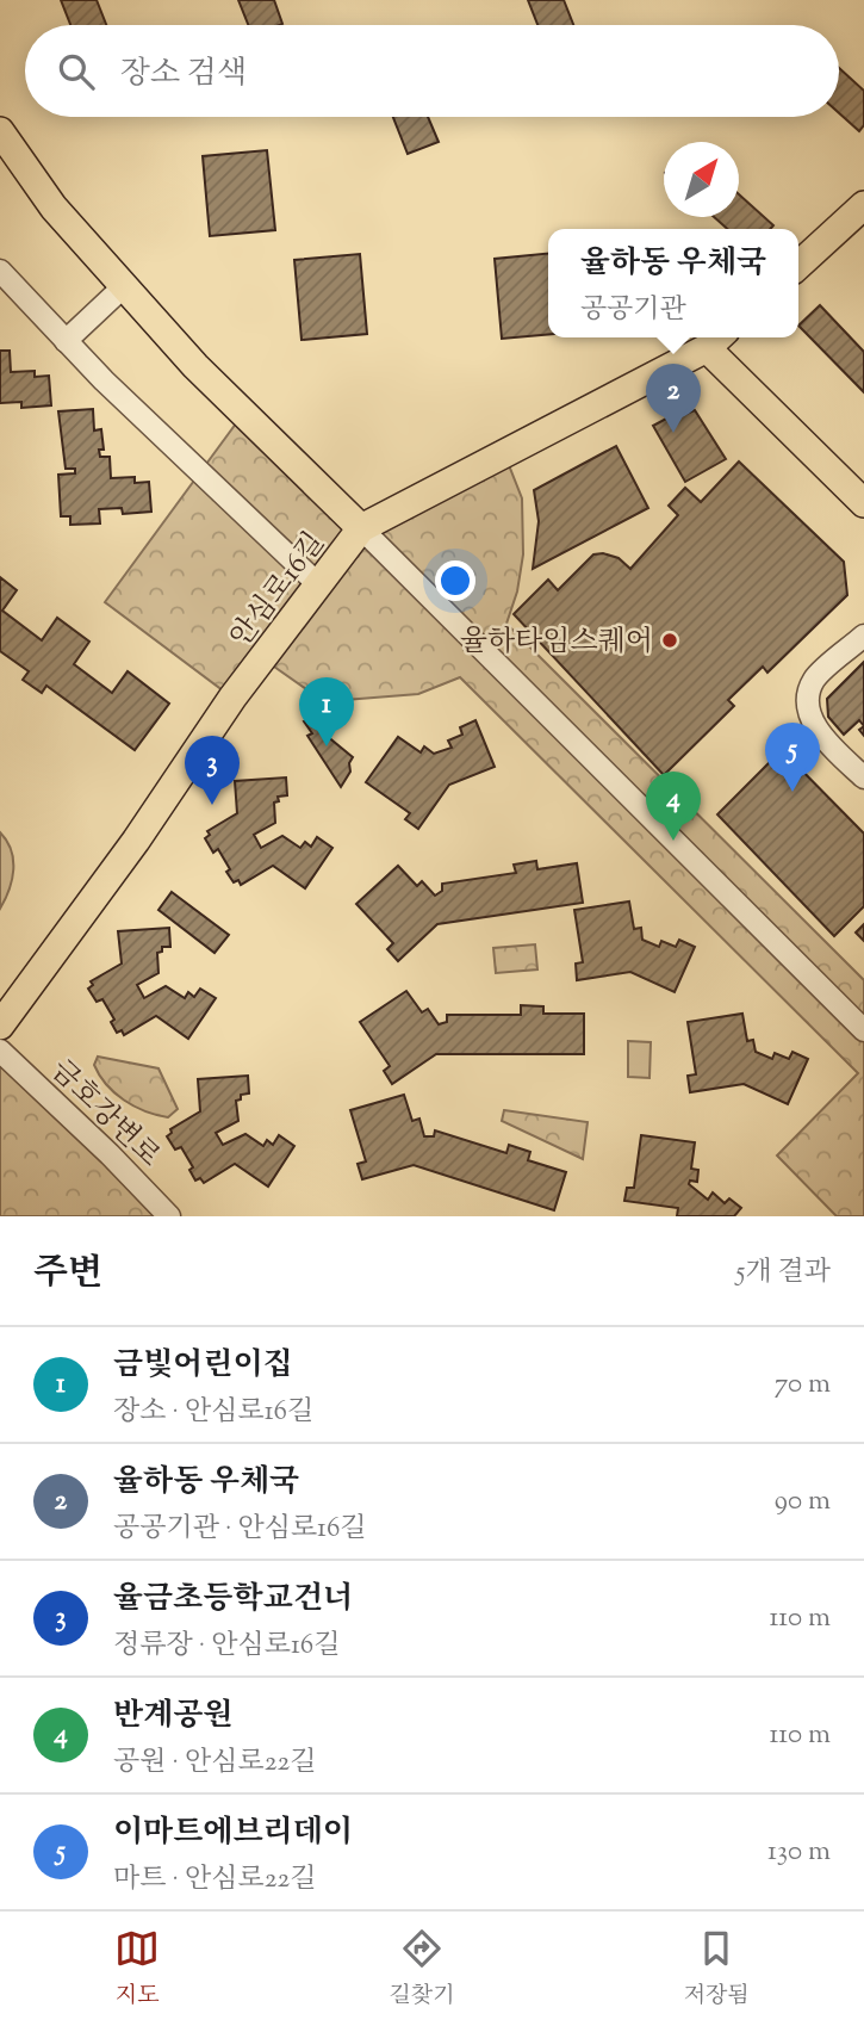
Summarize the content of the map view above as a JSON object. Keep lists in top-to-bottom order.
{
  "streets": {
    "main road": ["안심로16길"],
    "street": ["금호강변로"]
  },
  "places": ["율하타임스퀘어"],
  "north": "top right",
  "page": {
    "search": "장소 검색",
    "popup": ["율하동 우체국", "공공기관"],
    "pins": [
      "2",
      "1",
      "5",
      "3",
      "4"
    ],
    "heading": ["주변", "5개 결과"],
    "list": [
      {
        "mark": "1",
        "name": "금빛어린이집",
        "note": "장소 · 안심로16길",
        "value": "70 m"
      },
      {
        "mark": "2",
        "name": "율하동 우체국",
        "note": "공공기관 · 안심로16길",
        "value": "90 m"
      },
      {
        "mark": "3",
        "name": "율금초등학교건너",
        "note": "정류장 · 안심로16길",
        "value": "110 m"
      },
      {
        "mark": "4",
        "name": "반계공원",
        "note": "공원 · 안심로22길",
        "value": "110 m"
      },
      {
        "mark": "5",
        "name": "이마트에브리데이",
        "note": "마트 · 안심로22길",
        "value": "130 m"
      }
    ],
    "nav": ["지도", "길찾기", "저장됨"]
  }
}
